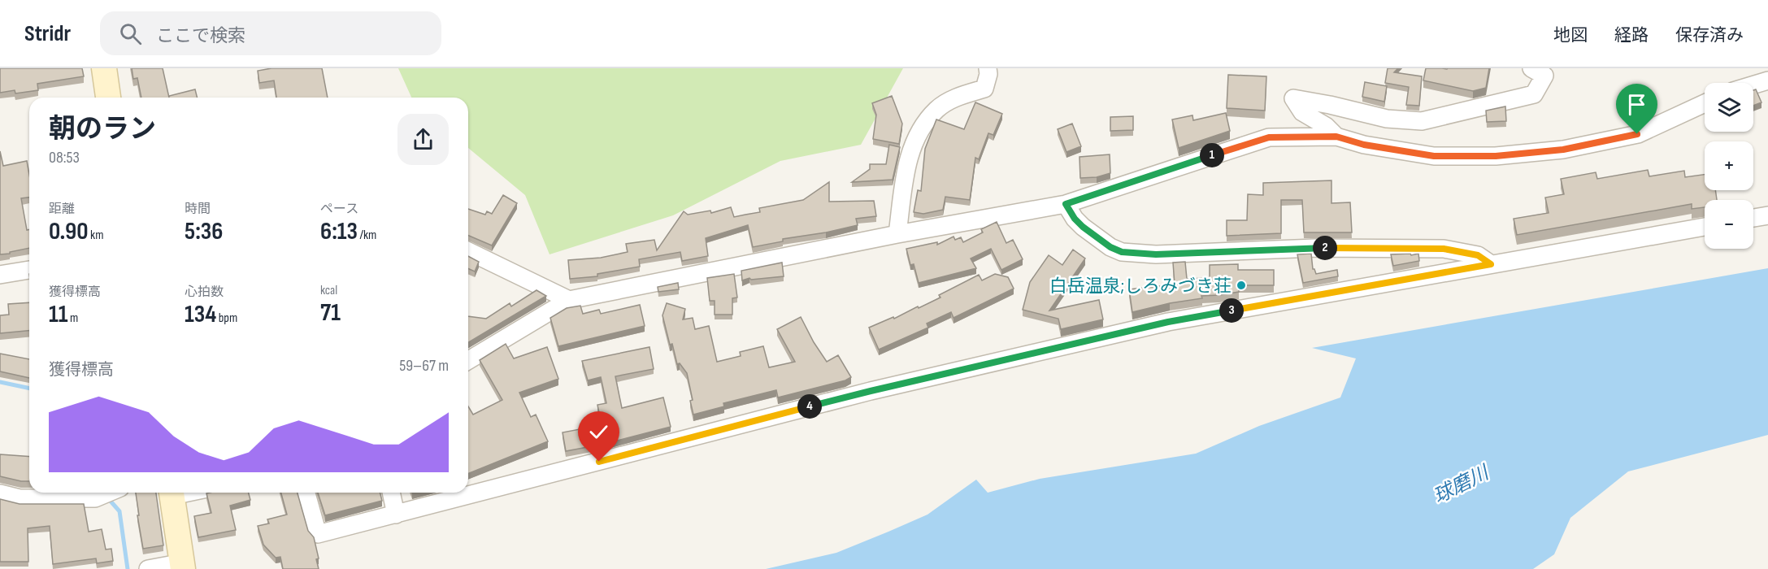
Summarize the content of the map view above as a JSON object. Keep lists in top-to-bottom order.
{
  "water": ["球磨川"],
  "places": ["白岳温泉;しろみづき荘"],
  "page": {
    "header": "Stridr",
    "search": "ここで検索",
    "nav": ["地図", "経路", "保存済み"],
    "map_buttons": ["+", "−"],
    "heading": ["朝のラン", "08:53"],
    "pins": [
      "1",
      "2",
      "3",
      "4"
    ],
    "stats": [
      ["距離", "0.90 km"],
      ["時間", "5:36"],
      ["ペース", "6:13 /km"],
      ["獲得標高", "11 m"],
      ["心拍数", "134 bpm"],
      ["kcal", "71"]
    ],
    "chart": ["獲得標高", "59–67 m"]
  }
}
